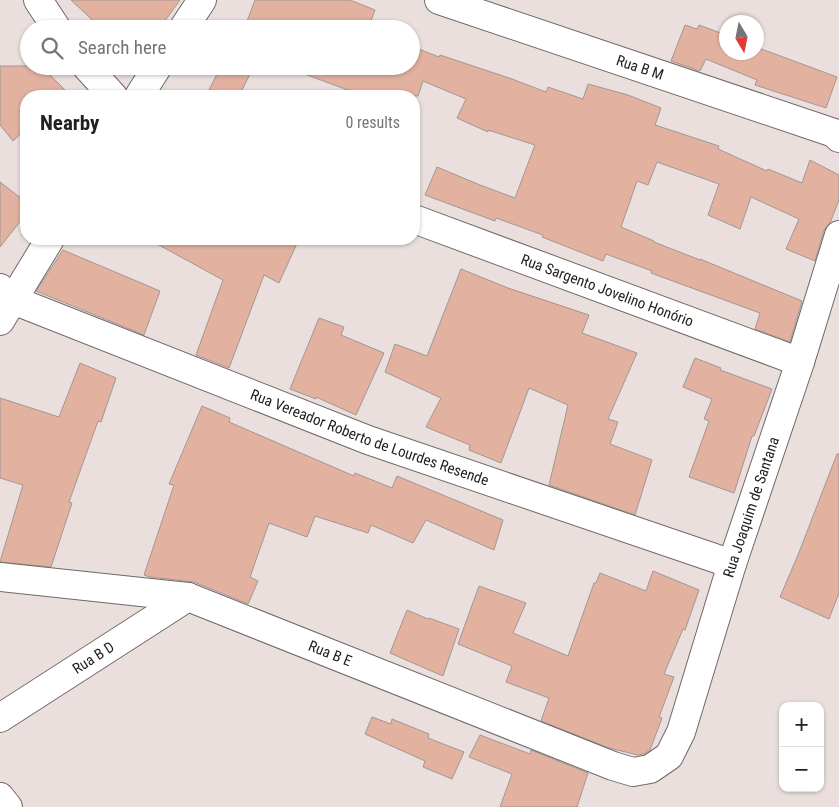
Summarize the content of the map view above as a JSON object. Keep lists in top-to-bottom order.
{
  "streets": {
    "street": [
      "Rua B M",
      "Rua Sargento Jovelino Honório",
      "Rua Vereador Roberto de Lourdes Resende",
      "Rua Joaquim de Santana",
      "Rua B E",
      "Rua B D"
    ]
  },
  "crossings": [
    ["Rua Sargento Jovelino Honório", "Rua Joaquim de Santana"],
    ["Rua Vereador Roberto de Lourdes Resende", "Rua Joaquim de Santana"],
    ["Rua Joaquim de Santana", "Rua B E"],
    ["Rua B E", "Rua B D"]
  ],
  "north": "bottom",
  "page": {
    "search": "Search here",
    "heading": ["Nearby", "0 results"],
    "map_buttons": ["+", "−"]
  }
}
